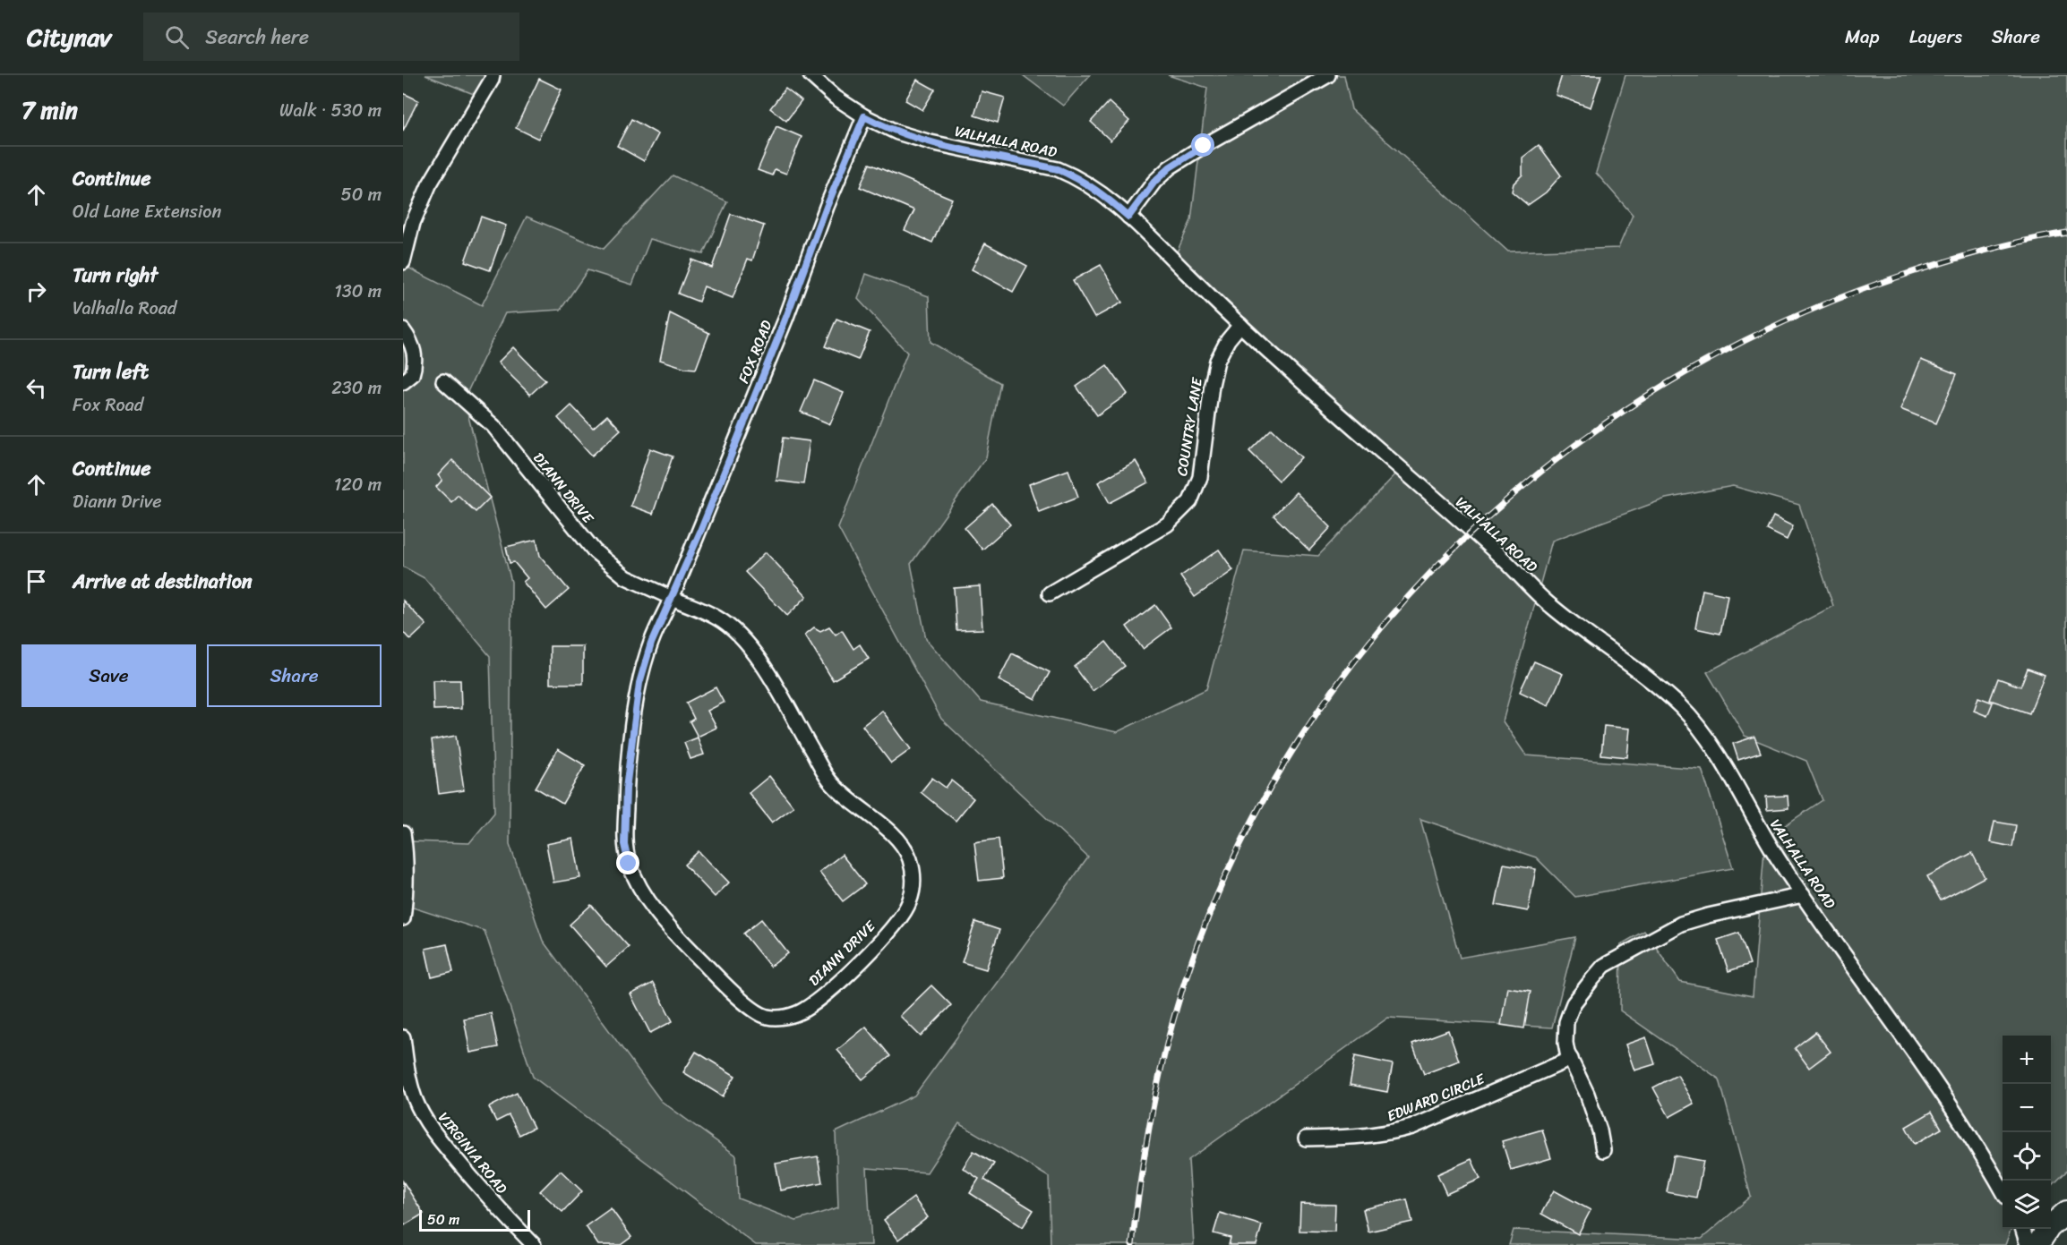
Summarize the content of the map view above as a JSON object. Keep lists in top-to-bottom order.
{
  "streets": {
    "street": [
      "VALHALLA ROAD",
      "FOX ROAD",
      "COUNTRY LANE",
      "DIANN DRIVE",
      "EDWARD CIRCLE",
      "VIRGINIA ROAD"
    ]
  },
  "crossings": [
    ["VALHALLA ROAD", "FOX ROAD"],
    ["VALHALLA ROAD", "COUNTRY LANE"],
    ["FOX ROAD", "DIANN DRIVE"]
  ],
  "scale_bar": "50 m",
  "page": {
    "header": "Citynav",
    "search": "Search here",
    "nav": ["Map", "Layers", "Share"],
    "heading": ["7 min", "Walk · 530 m"],
    "list": [
      ["Continue", "Old Lane Extension", "50 m"],
      ["Turn right", "Valhalla Road", "130 m"],
      ["Turn left", "Fox Road", "230 m"],
      ["Continue", "Diann Drive", "120 m"],
      "Arrive at destination"
    ],
    "buttons": ["Save", "Share"],
    "map_buttons": ["+", "−"],
    "scale": "50 m"
  }
}
